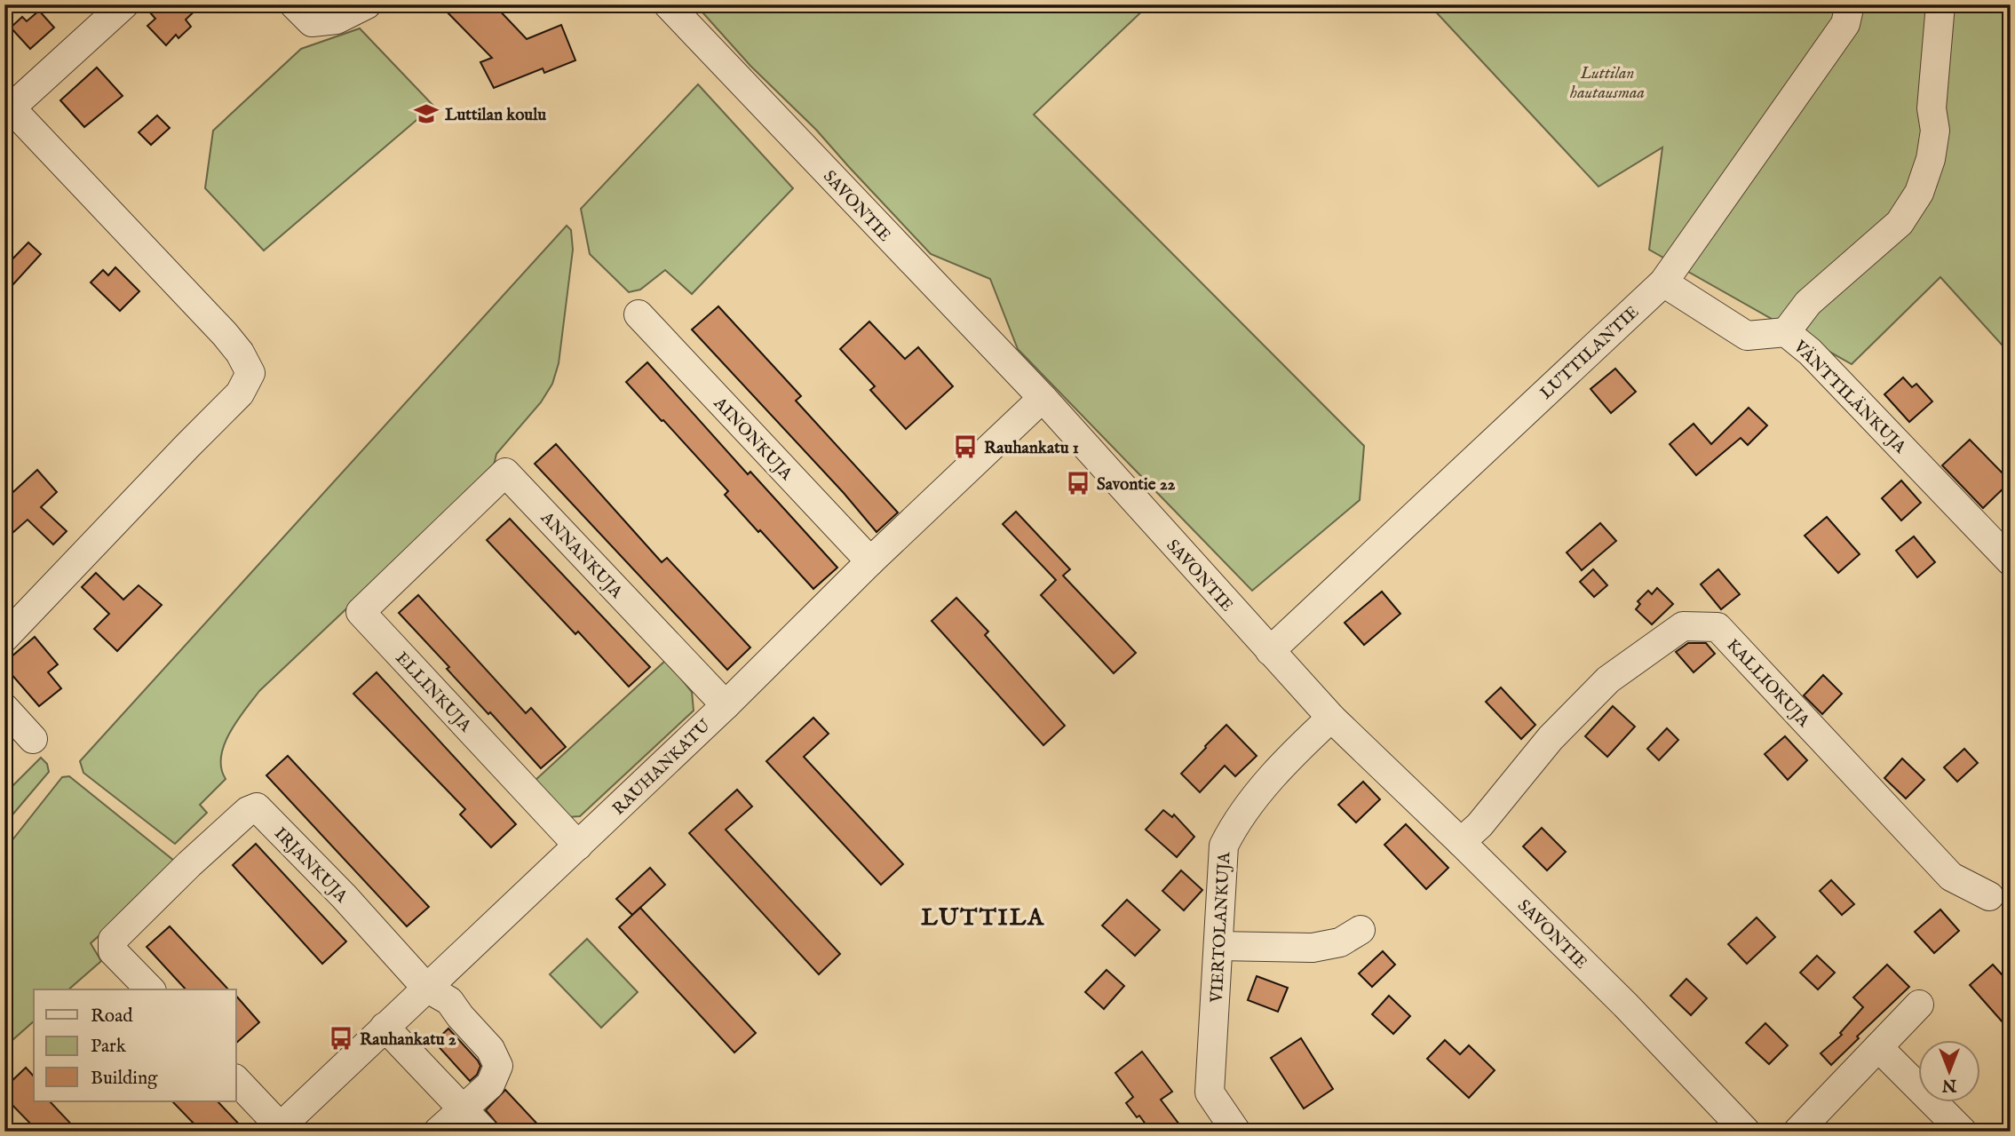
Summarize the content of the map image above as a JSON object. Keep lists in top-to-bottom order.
{
  "streets": {
    "street": [
      "SAVONTIE",
      "LUTTILANTIE",
      "VÄNTTILÄNKUJA",
      "AINONKUJA",
      "ANNANKUJA",
      "KALLIOKUJA",
      "ELLINKUJA",
      "RAUHANKATU",
      "IRJANKUJA",
      "VIERTOLANKUJA"
    ]
  },
  "crossings": [
    ["SAVONTIE", "LUTTILANTIE"],
    ["SAVONTIE", "KALLIOKUJA"],
    ["SAVONTIE", "RAUHANKATU"],
    ["SAVONTIE", "VIERTOLANKUJA"],
    ["LUTTILANTIE", "VÄNTTILÄNKUJA"],
    ["AINONKUJA", "RAUHANKATU"],
    ["ANNANKUJA", "ELLINKUJA"],
    ["ANNANKUJA", "RAUHANKATU"],
    ["ELLINKUJA", "RAUHANKATU"],
    ["RAUHANKATU", "IRJANKUJA"]
  ],
  "districts": ["LUTTILA"],
  "parks": ["Luttilan hautausmaa"],
  "places": {
    "school or university": ["Luttilan koulu"],
    "bus stop": ["Rauhankatu 1", "Savontie 22", "Rauhankatu 2"]
  },
  "legend": ["Road", "Park", "Building"],
  "north": "bottom"
}
